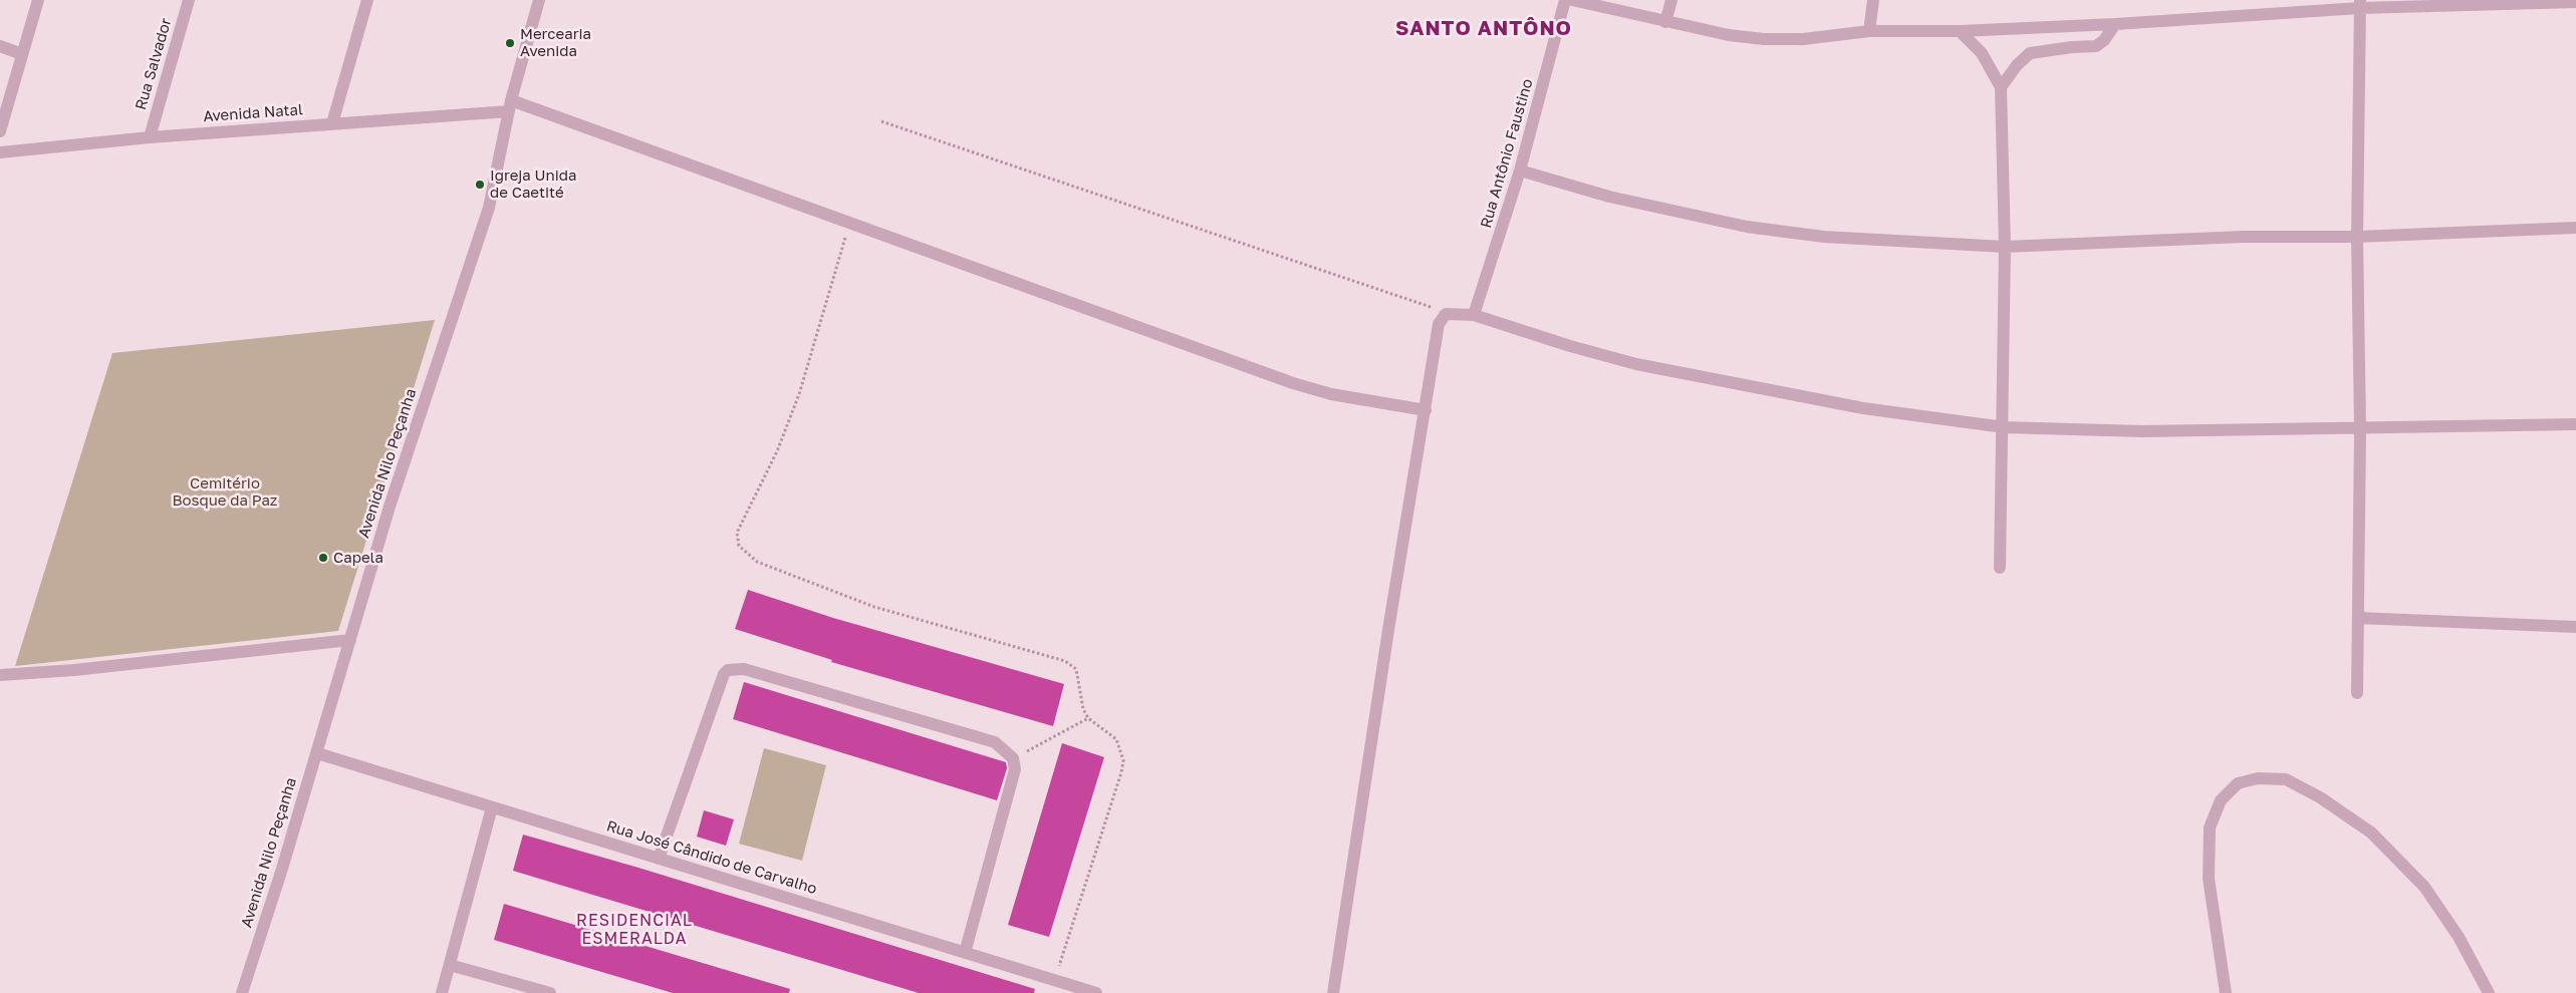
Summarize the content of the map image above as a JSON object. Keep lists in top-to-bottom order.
{
  "streets": {
    "street": [
      "Rua Salvador",
      "Avenida Natal",
      "Rua Antônio Faustino",
      "Avenida Nilo Peçanha",
      "Rua José Cândido de Carvalho"
    ]
  },
  "crossings": [
    ["Rua Salvador", "Avenida Natal"],
    ["Avenida Natal", "Avenida Nilo Peçanha"],
    ["Avenida Nilo Peçanha", "Rua José Cândido de Carvalho"]
  ],
  "districts": ["SANTO ANTÔNO", "RESIDENCIAL ESMERALDA"],
  "parks": ["Cemitério Bosque da Paz"],
  "places": ["Mercearia Avenida", "Igreja Unida de Caetité", "Capela"]
}
